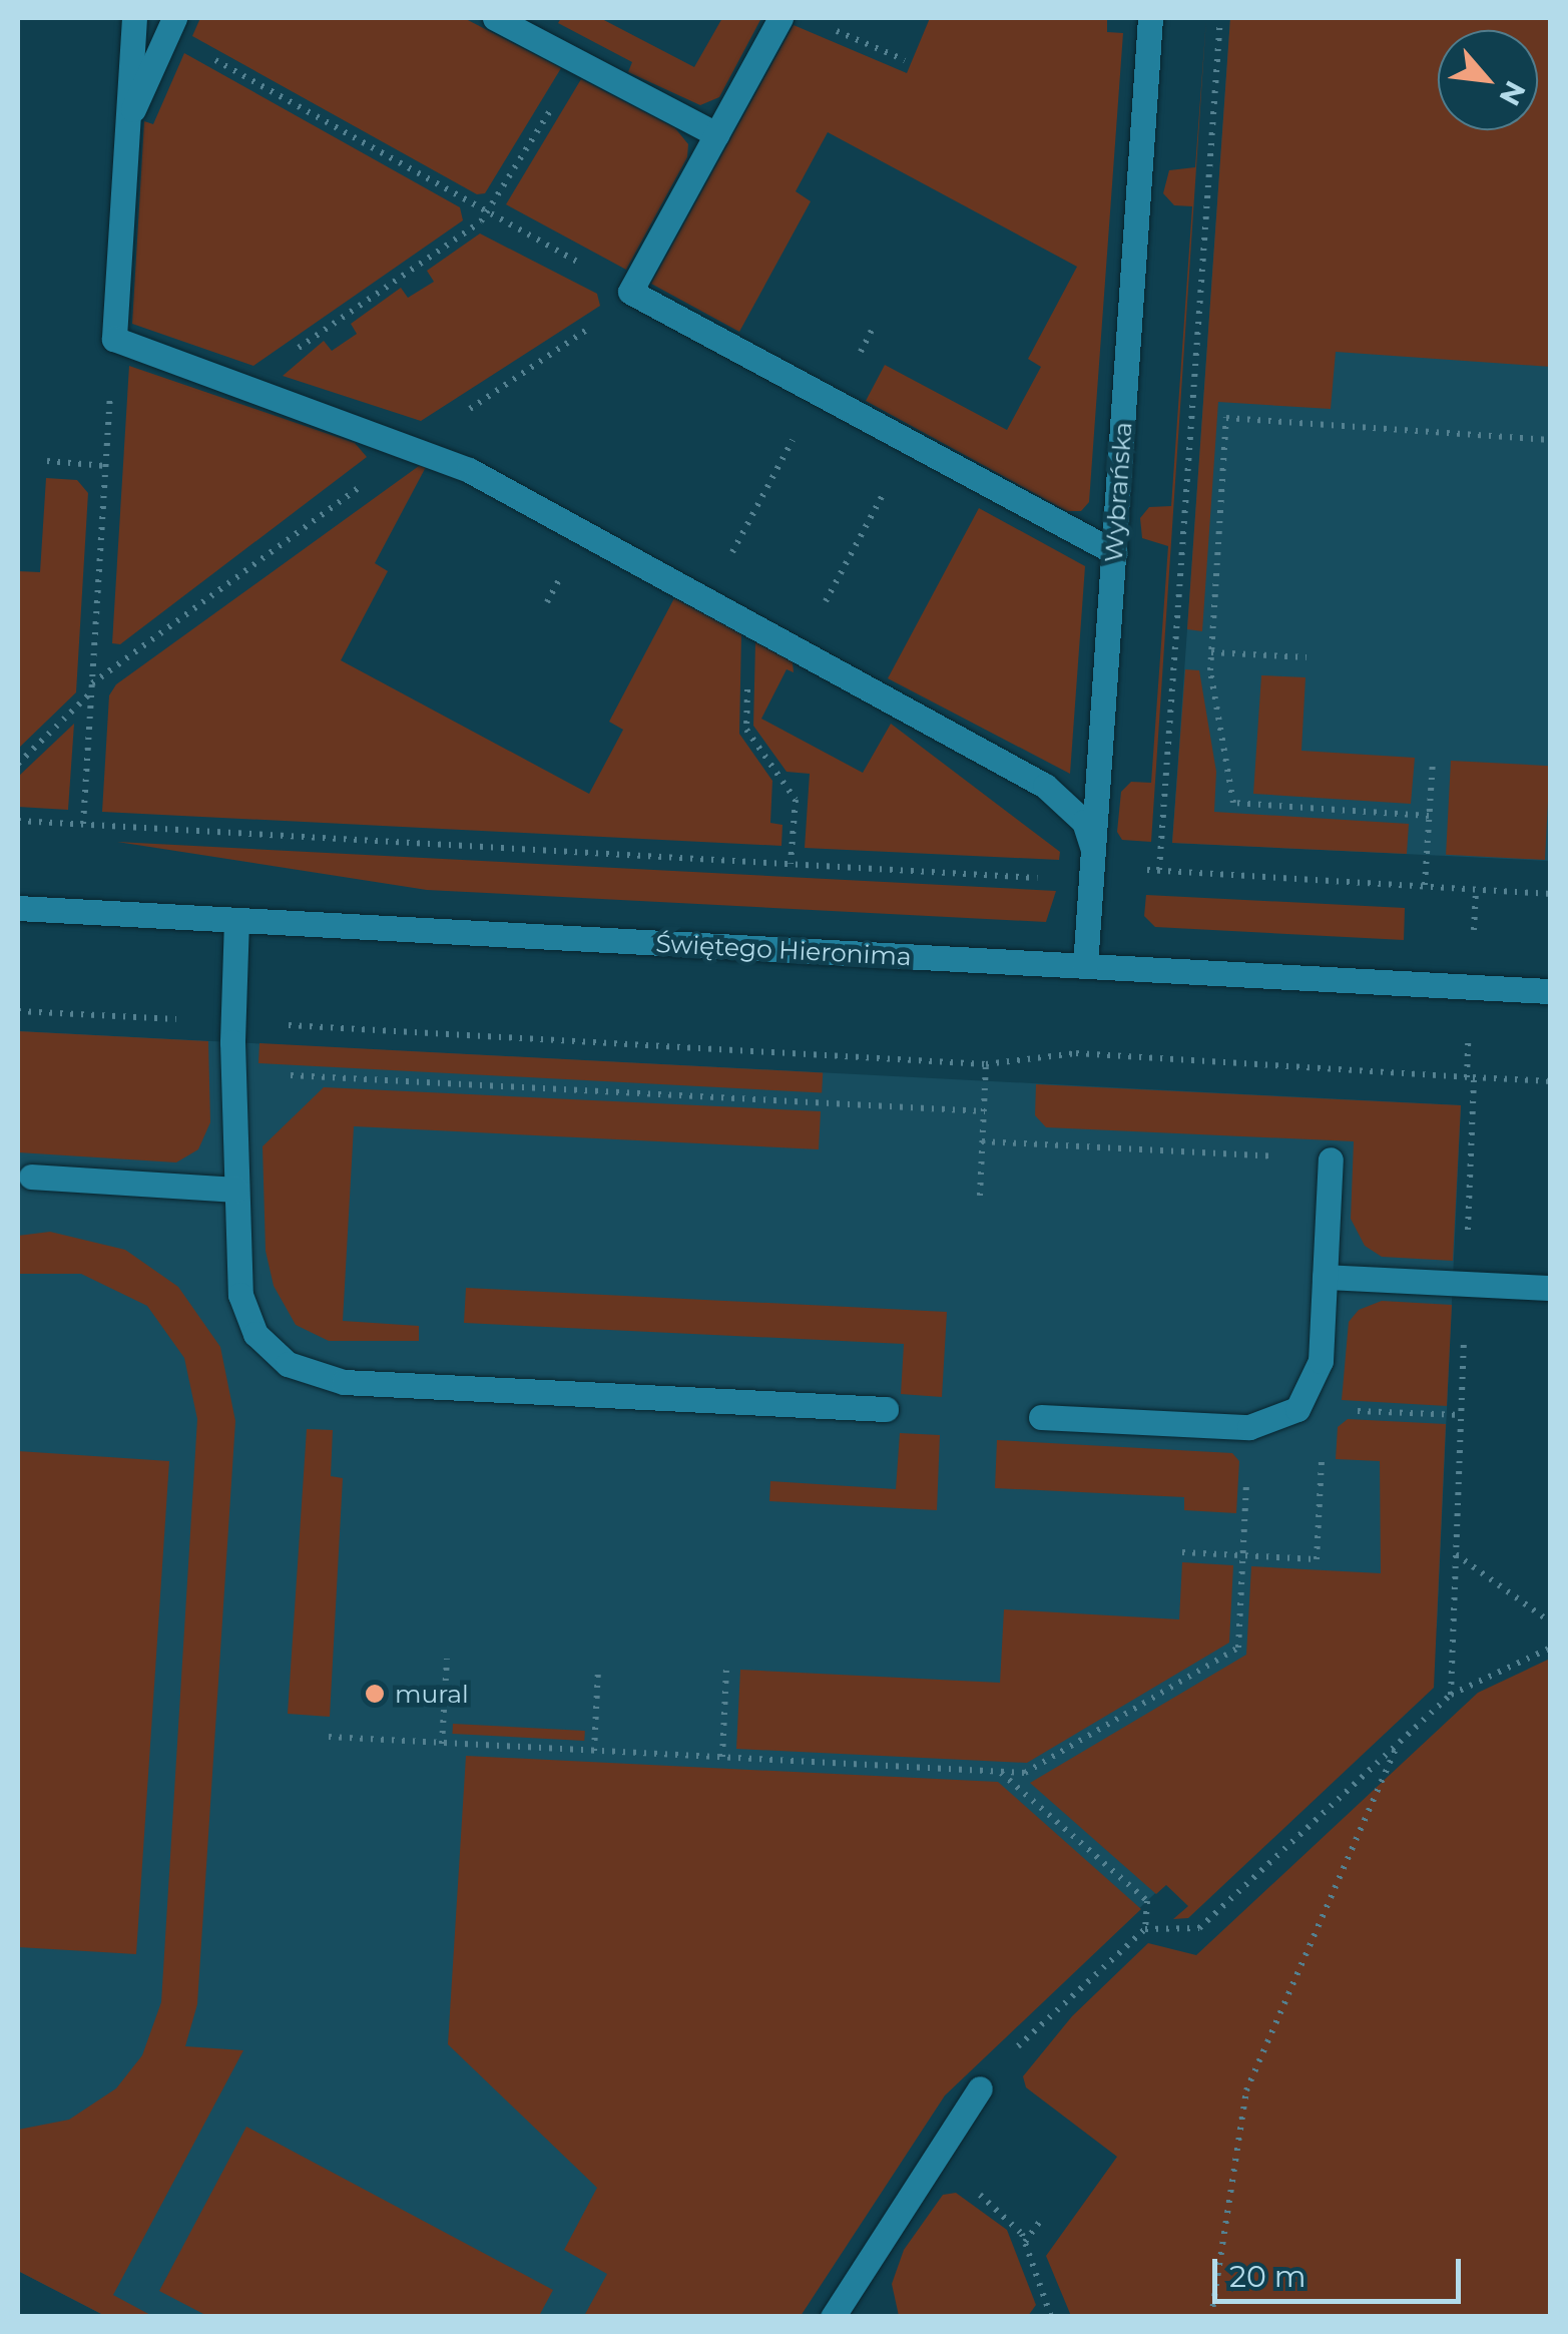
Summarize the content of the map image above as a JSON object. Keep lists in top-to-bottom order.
{
  "streets": {
    "street": ["Wybrańska", "Świętego Hieronima"]
  },
  "crossings": [
    ["Wybrańska", "Świętego Hieronima"]
  ],
  "places": ["mural"],
  "scale_bar": "20 m",
  "north": "bottom right"
}
